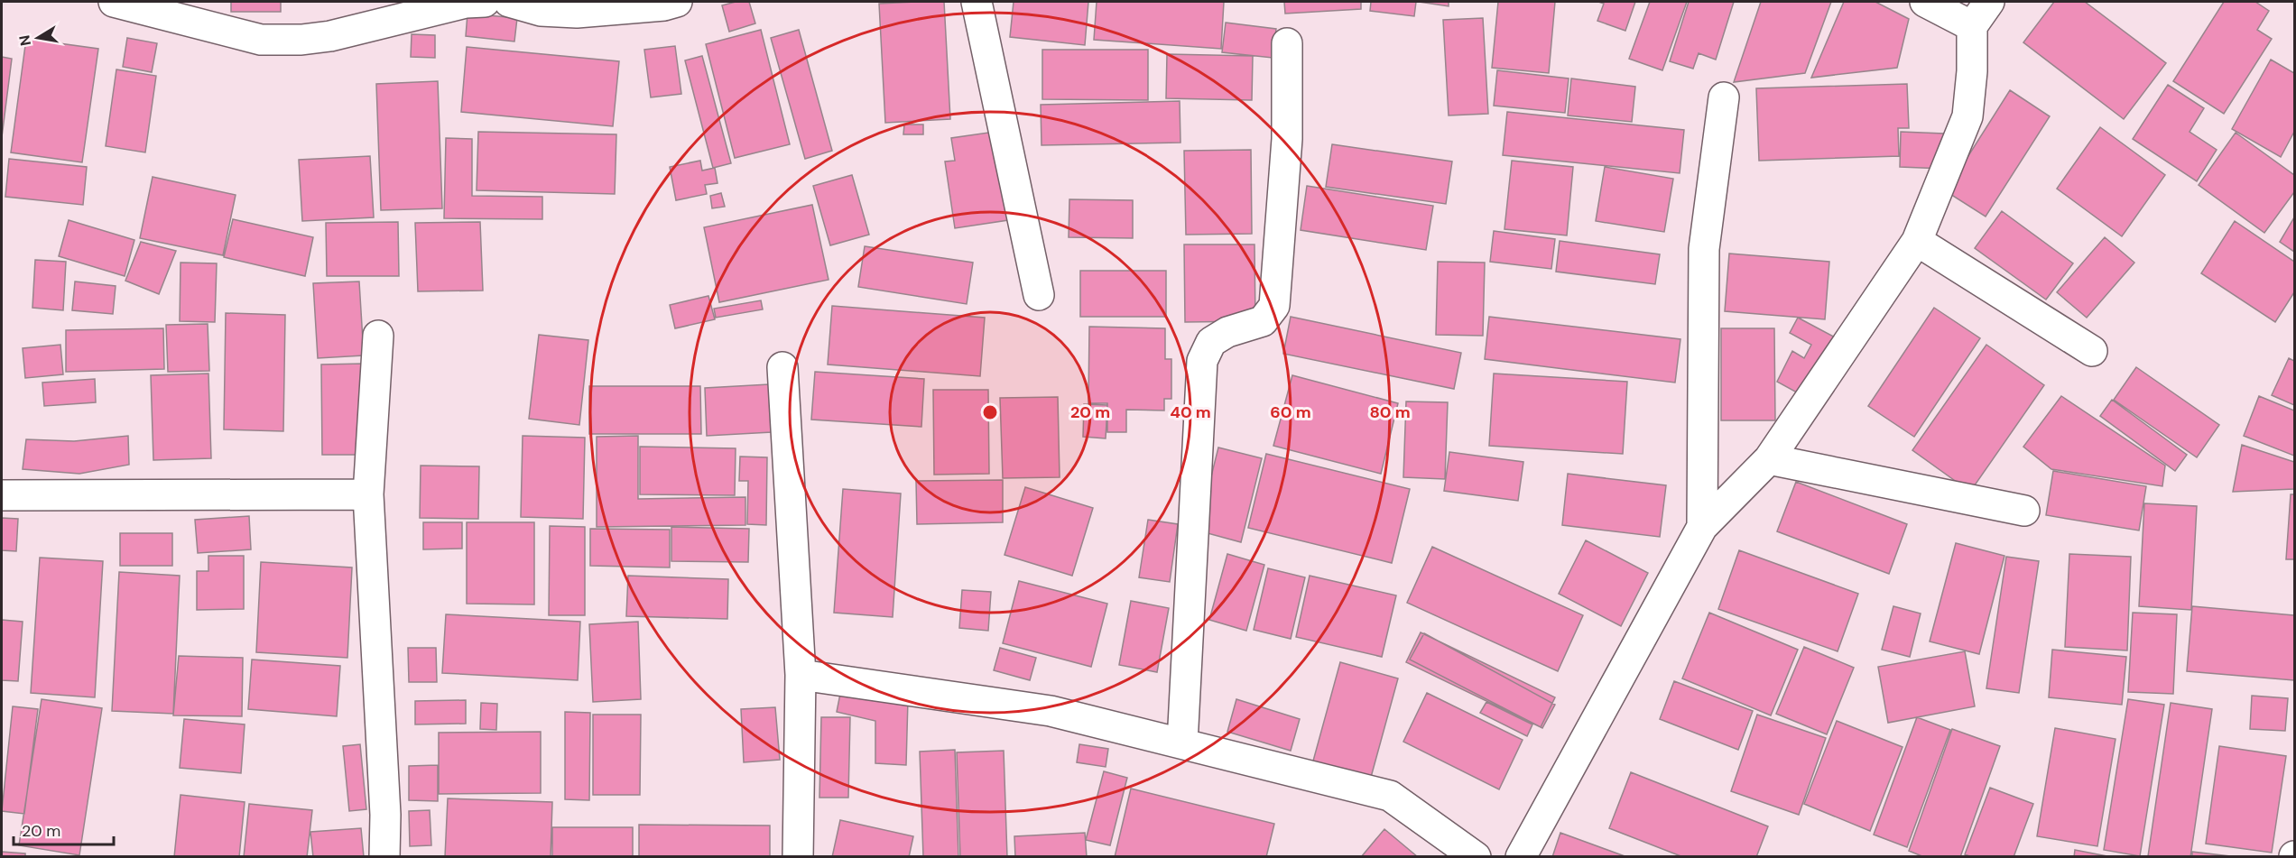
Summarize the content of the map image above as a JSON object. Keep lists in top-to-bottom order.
{
  "scale_bar": "20 m",
  "north": "left",
  "rings": [
    "20 m",
    "40 m",
    "60 m",
    "80 m"
  ]
}
